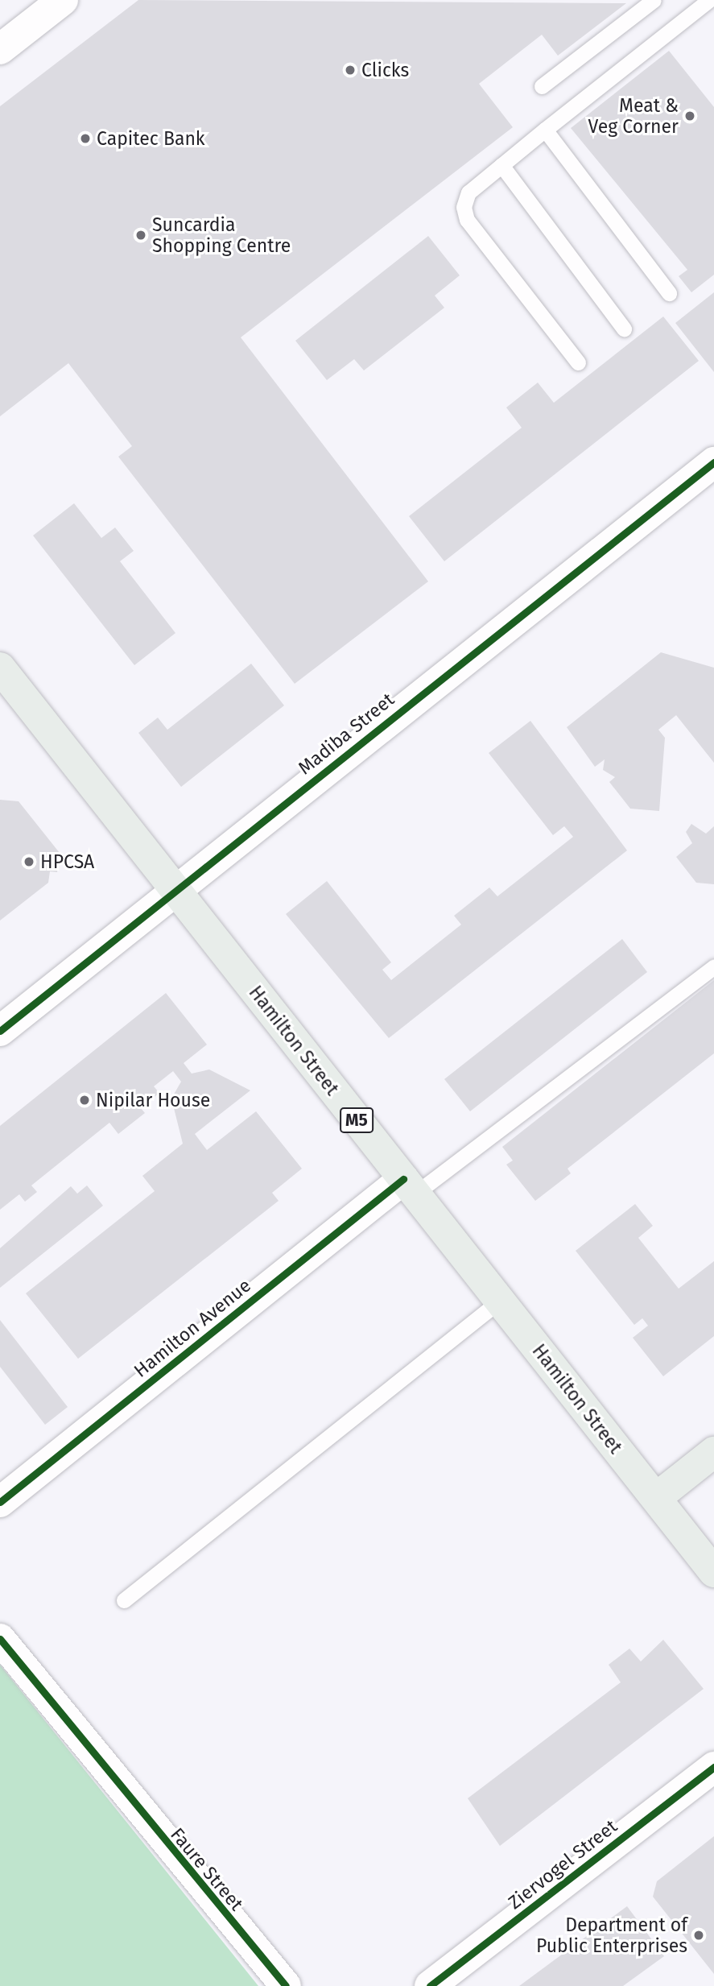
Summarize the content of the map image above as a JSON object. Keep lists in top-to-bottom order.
{
  "streets": {
    "main road": ["Hamilton Street", "M5"],
    "street": [
      "Madiba Street",
      "Hamilton Avenue",
      "Ziervogel Street",
      "Faure Street"
    ]
  },
  "crossings": [
    ["Madiba Street", "Hamilton Street"],
    ["Hamilton Street", "Hamilton Avenue"]
  ],
  "places": [
    "Clicks",
    "Meat & Veg Corner",
    "Capitec Bank",
    "Suncardia Shopping Centre",
    "HPCSA",
    "Nipilar House",
    "Department of Public Enterprises"
  ]
}
